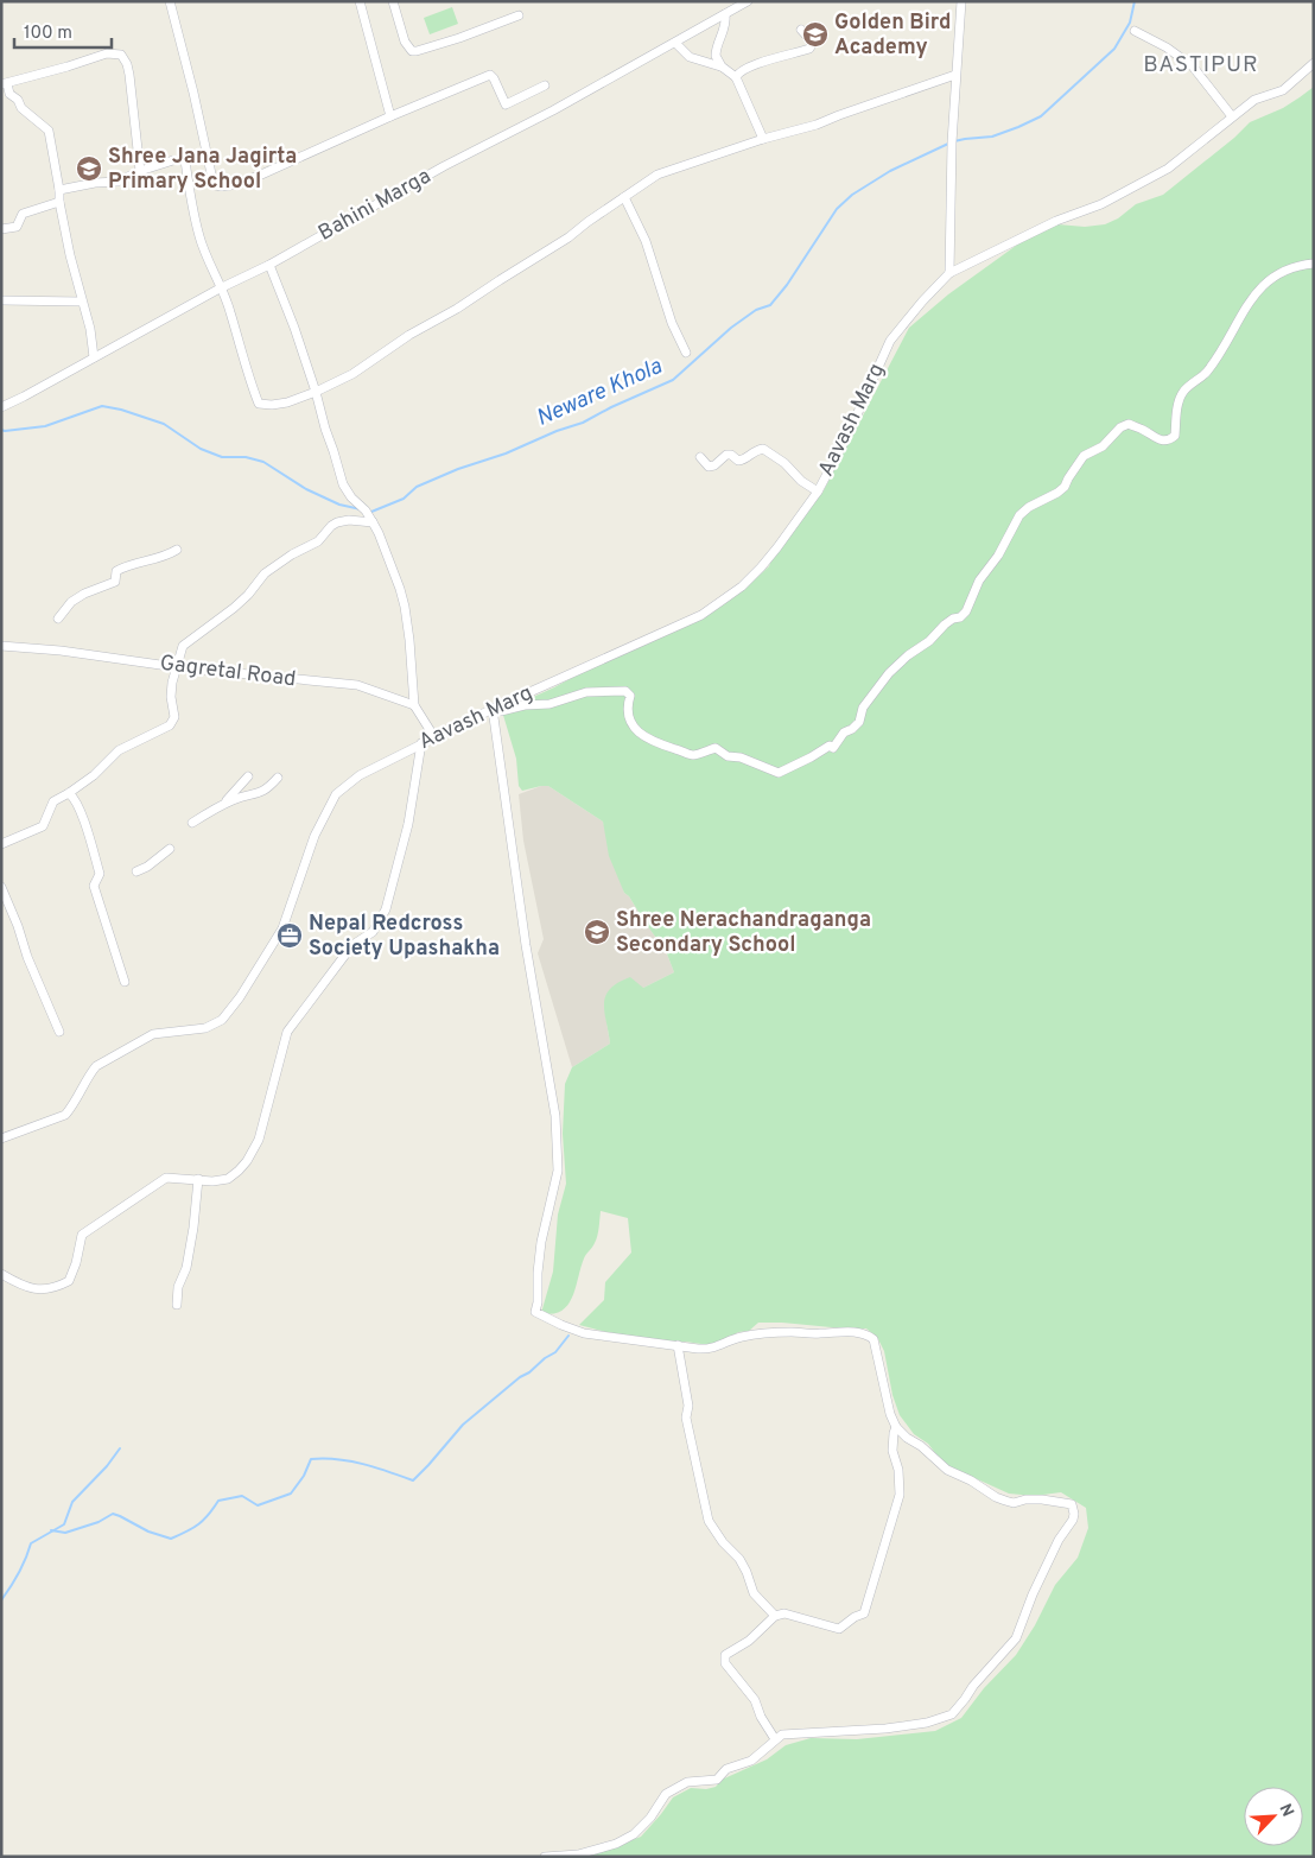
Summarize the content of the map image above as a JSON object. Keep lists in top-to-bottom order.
{
  "streets": {
    "street": ["Bahini Marga", "Aavash Marg", "Gagretal Road"]
  },
  "districts": ["BASTIPUR"],
  "water": ["Neware Khola"],
  "places": {
    "school or university": ["Golden Bird Academy", "Shree Jana Jagirta Primary School", "Shree Nerachandraganga Secondary School"],
    "office": ["Nepal Redcross Society Upashakha"]
  },
  "scale_bar": "100 m",
  "north": "top right"
}
